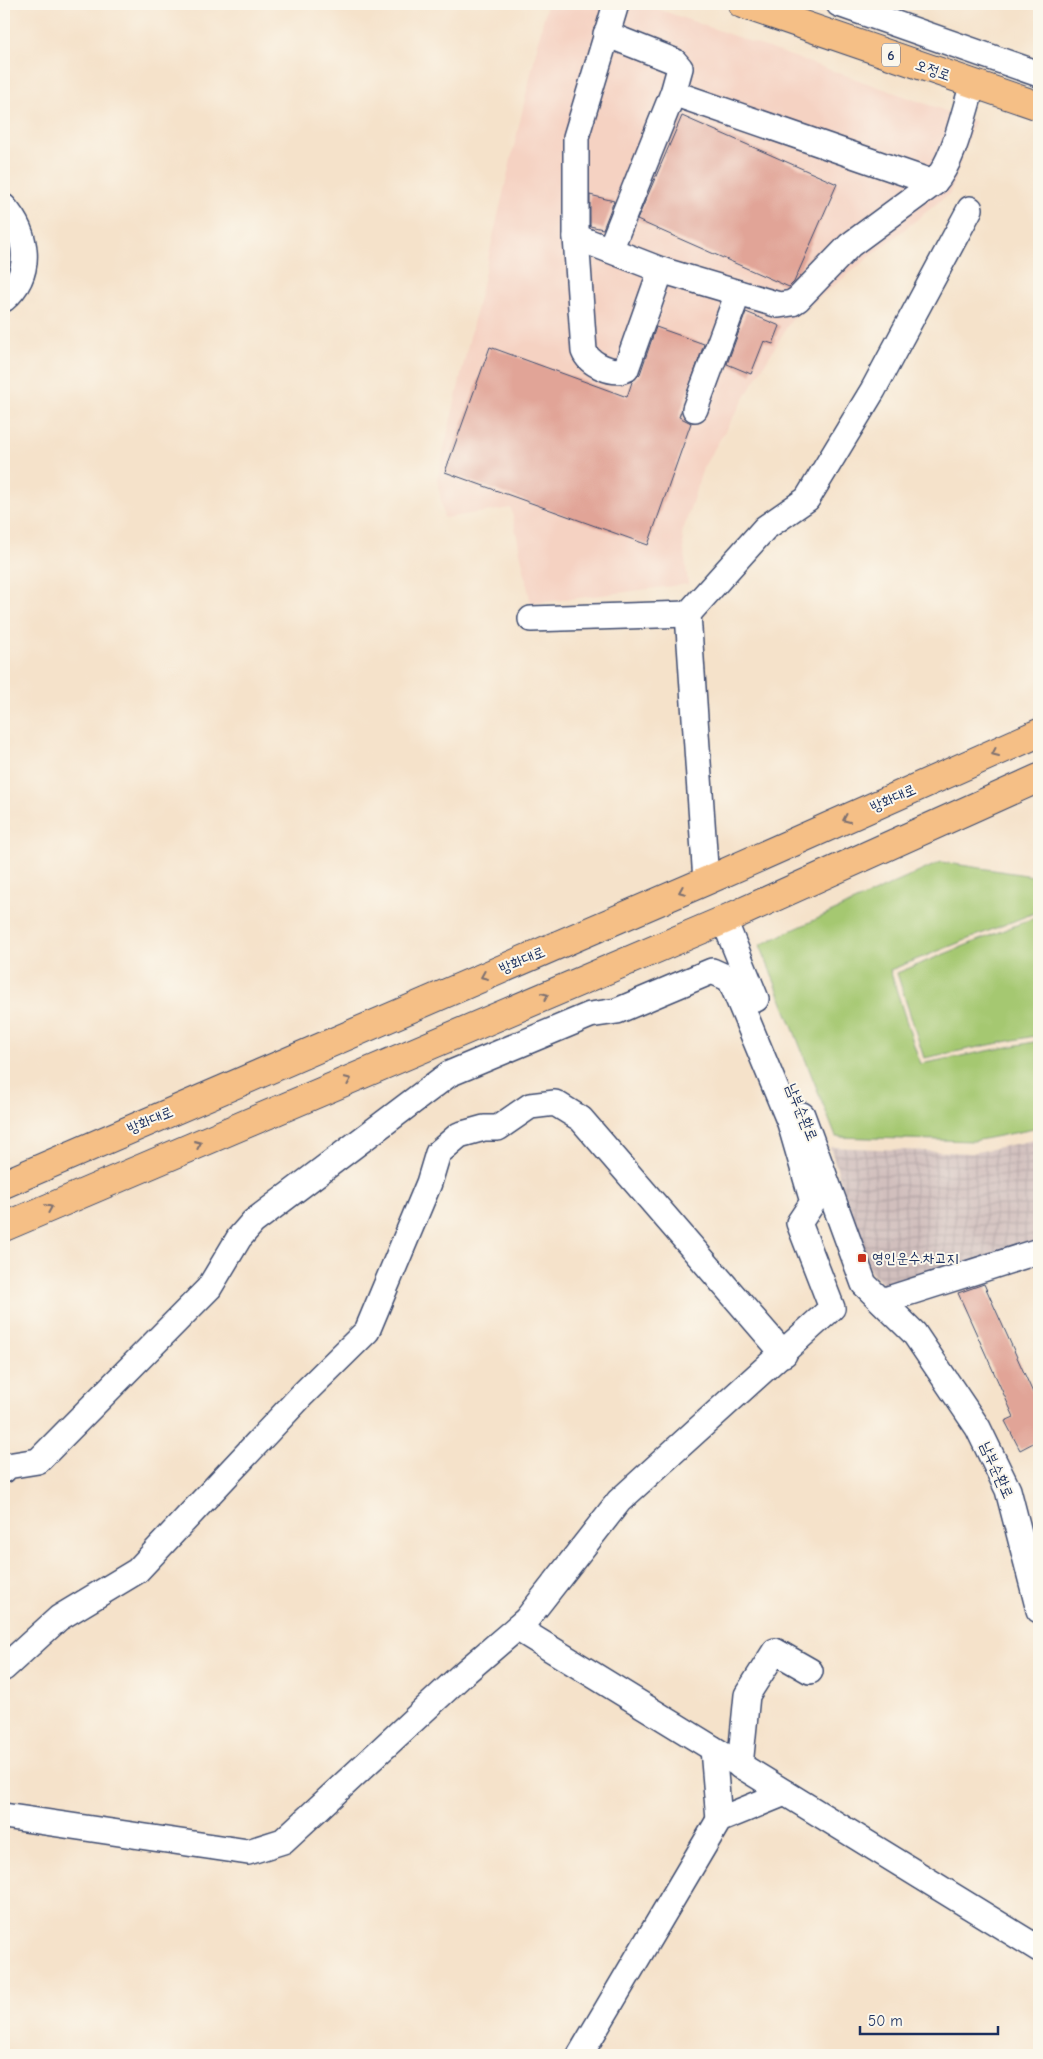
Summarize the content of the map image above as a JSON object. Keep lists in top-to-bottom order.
{
  "streets": {
    "main road": ["6", "오정로", "방화대로"],
    "street": ["남부순환로"]
  },
  "places": {
    "transit": ["영인운수.차고지"]
  },
  "scale_bar": "50 m"
}
